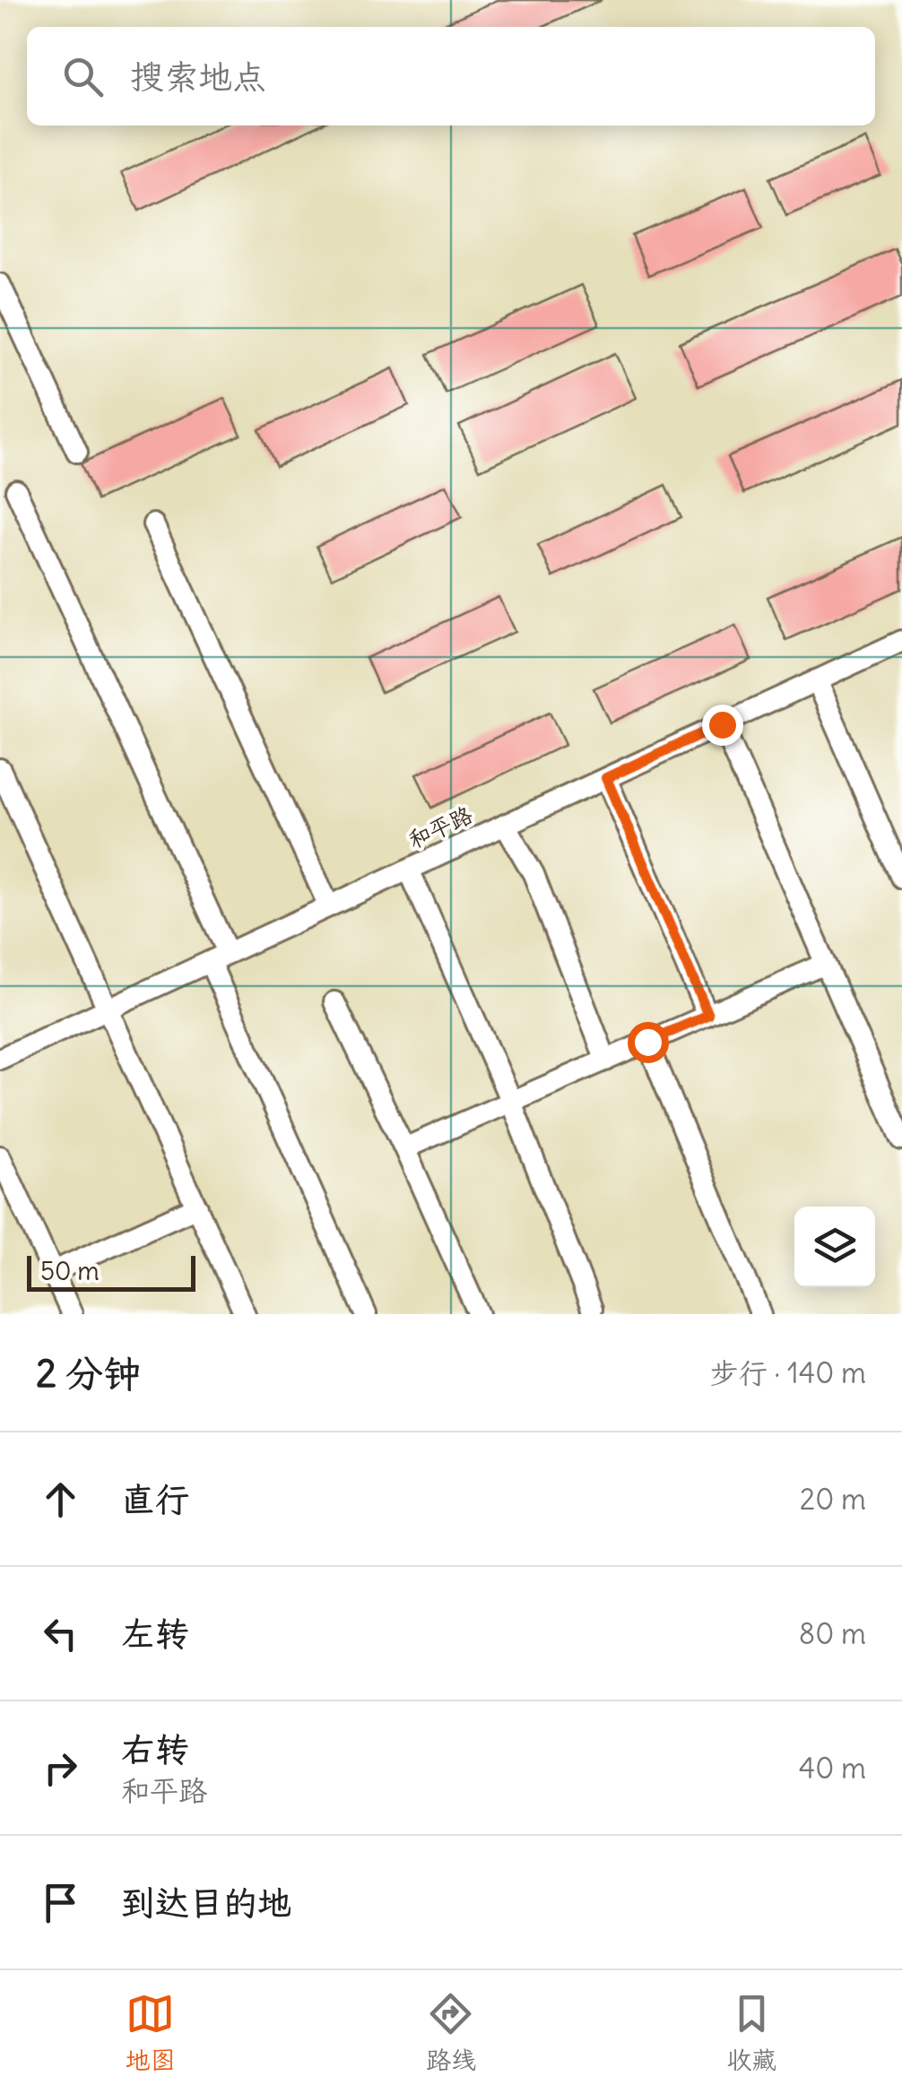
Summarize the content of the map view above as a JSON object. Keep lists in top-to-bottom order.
{
  "streets": {
    "street": ["和平路"]
  },
  "scale_bar": "50 m",
  "page": {
    "search": "搜索地点",
    "scale": "50 m",
    "heading": ["2 分钟", "步行 · 140 m"],
    "list": [
      ["直行", "20 m"],
      ["左转", "80 m"],
      ["右转", "和平路", "40 m"],
      "到达目的地"
    ],
    "nav": ["地图", "路线", "收藏"]
  }
}
